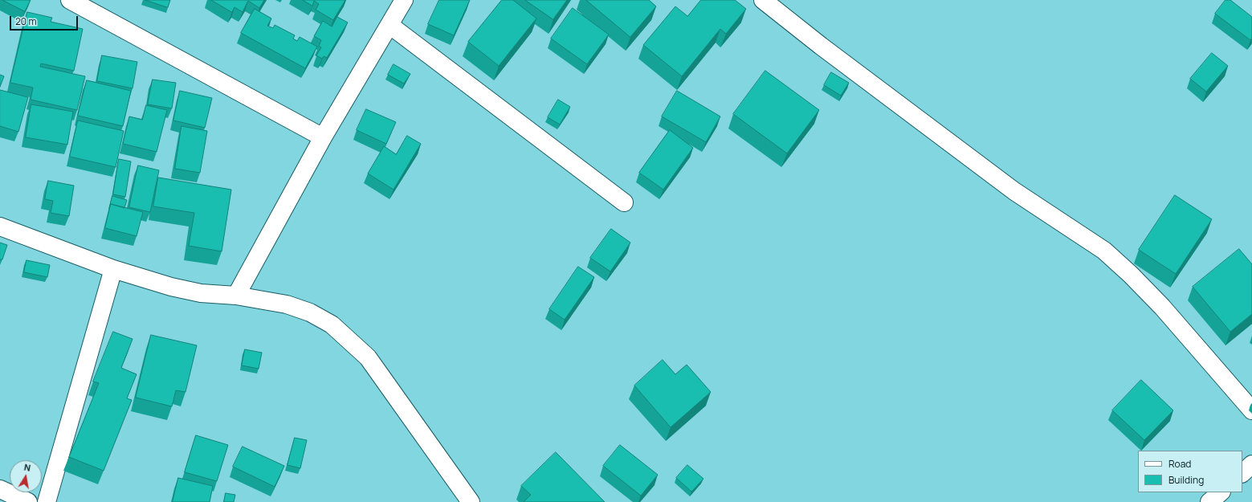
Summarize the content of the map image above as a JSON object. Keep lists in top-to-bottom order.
{
  "legend": ["Road", "Building"],
  "scale_bar": "20 m",
  "north": "top"
}
